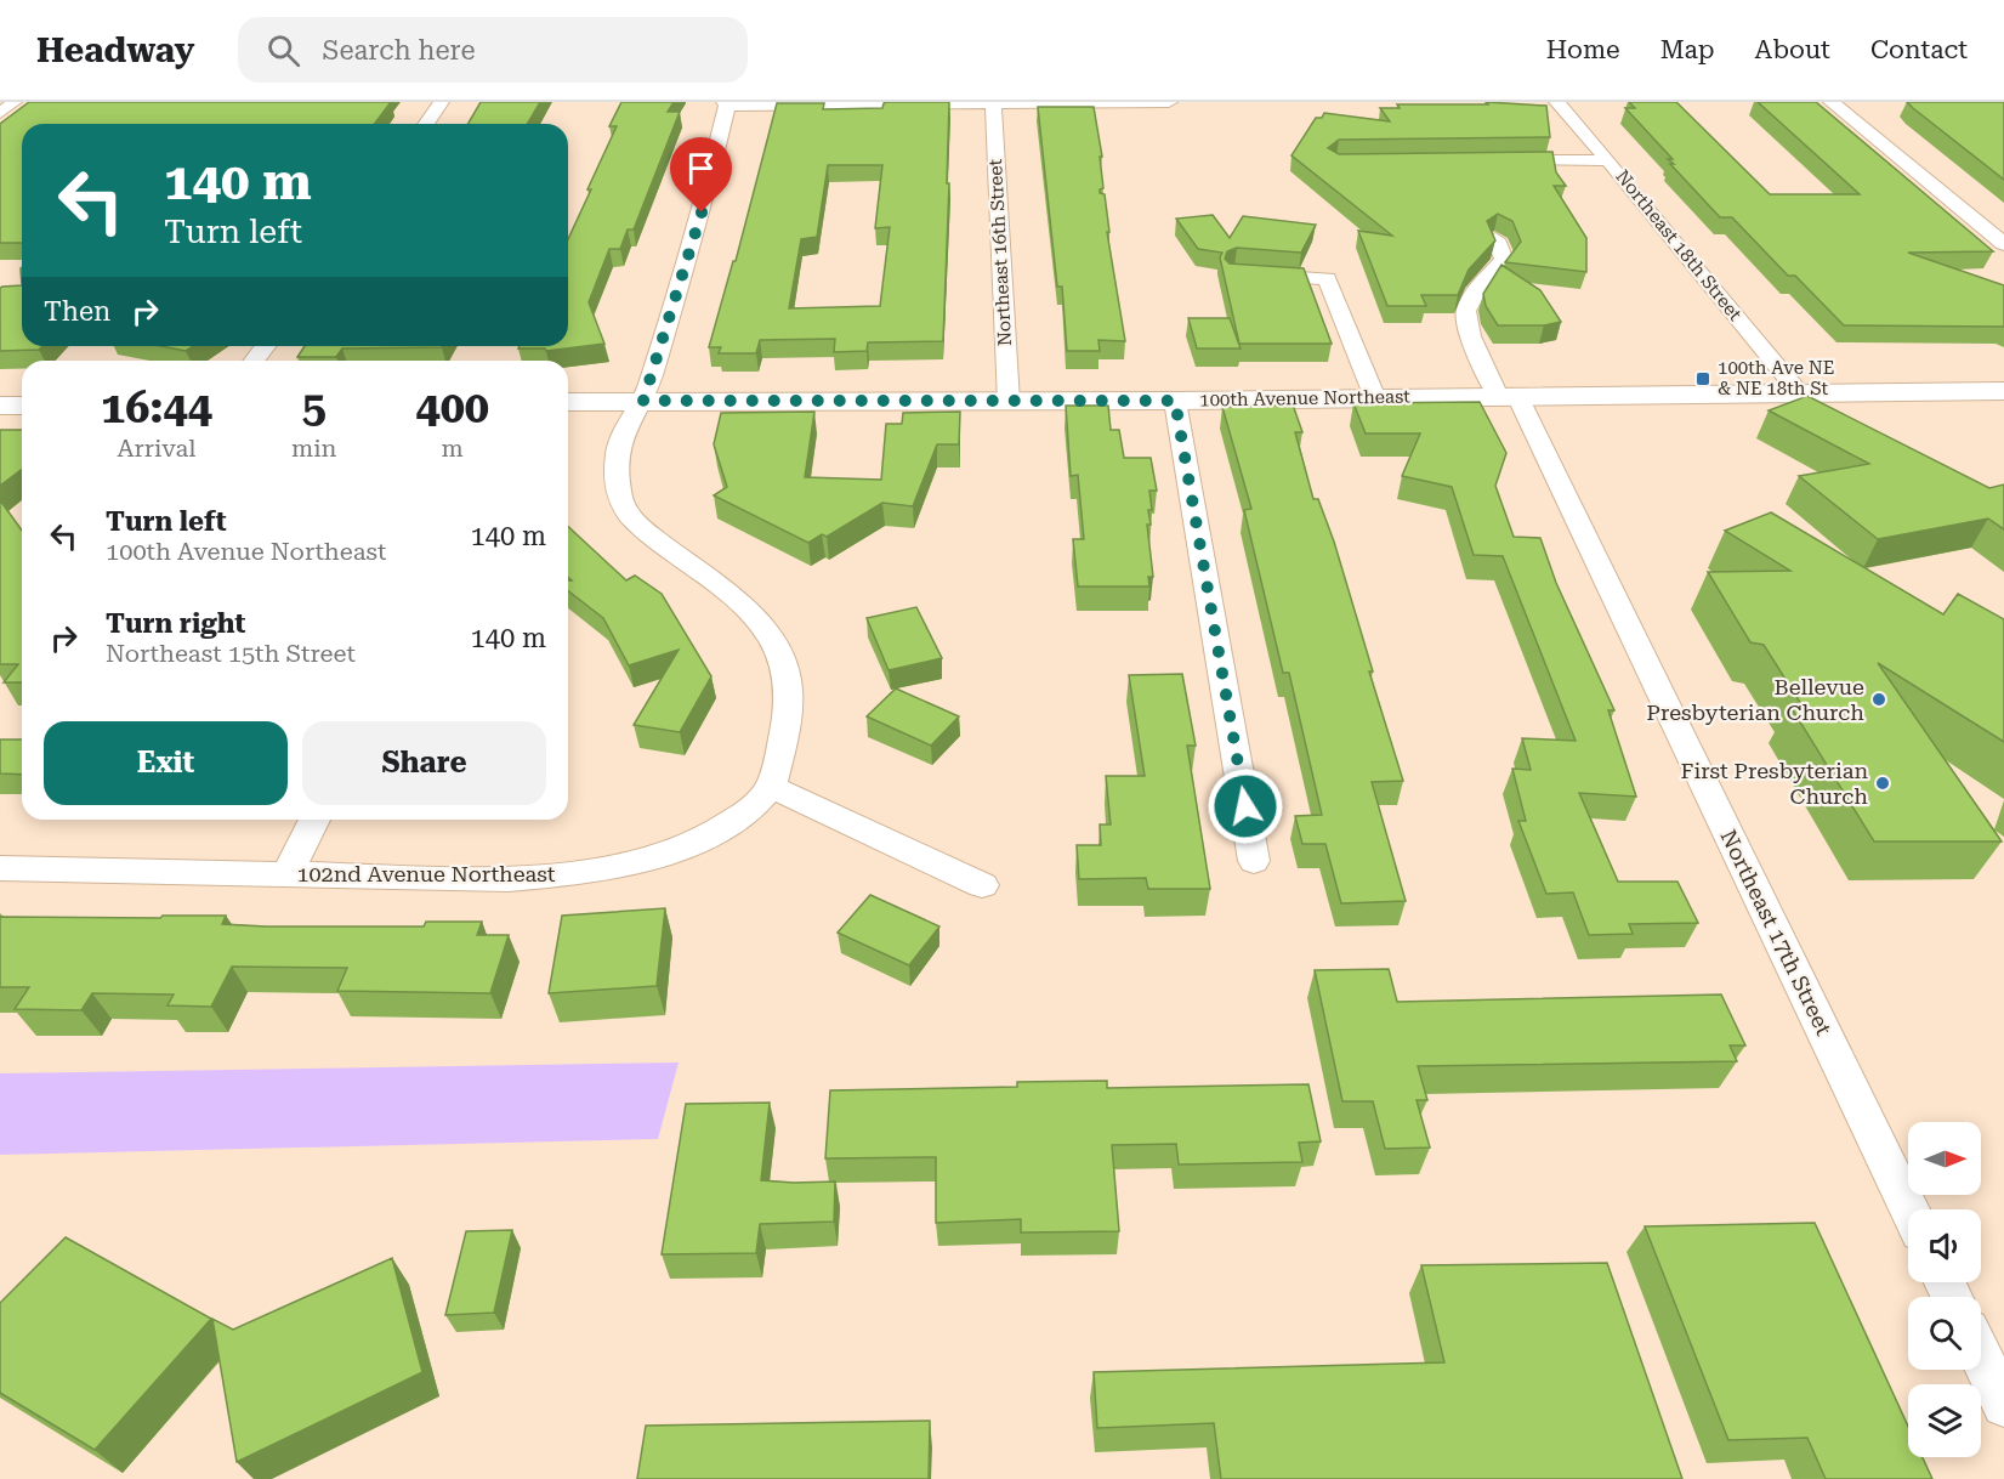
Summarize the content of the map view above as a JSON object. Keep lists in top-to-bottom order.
{
  "streets": {
    "street": [
      "Northeast 18th Street",
      "Northeast 16th Street",
      "100th Avenue Northeast",
      "102nd Avenue Northeast",
      "Northeast 17th Street"
    ]
  },
  "crossings": [
    ["Northeast 18th Street", "100th Avenue Northeast"],
    ["Northeast 16th Street", "100th Avenue Northeast"],
    ["100th Avenue Northeast", "Northeast 17th Street"]
  ],
  "places": {
    "transit": ["100th Ave NE & NE 18th St"],
    "other": ["Bellevue Presbyterian Church", "First Presbyterian Church"]
  },
  "north": "right",
  "page": {
    "header": "Headway",
    "search": "Search here",
    "nav": [
      "Home",
      "Map",
      "About",
      "Contact"
    ],
    "turn": ["140 m", "Turn left"],
    "then": "Then",
    "eta": [
      "16:44",
      "Arrival",
      "5",
      "min",
      "400",
      "m"
    ],
    "list": [
      {
        "name": "Turn left",
        "note": "100th Avenue Northeast",
        "value": "140 m"
      },
      {
        "name": "Turn right",
        "note": "Northeast 15th Street",
        "value": "140 m"
      }
    ],
    "buttons": ["Exit", "Share"]
  }
}
